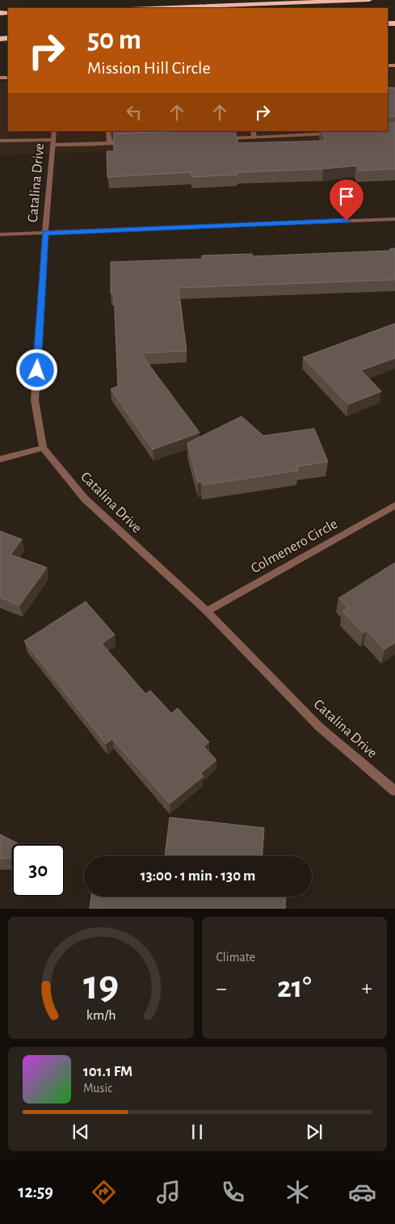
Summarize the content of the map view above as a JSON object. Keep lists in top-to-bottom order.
{
  "streets": {
    "street": ["Catalina Drive", "Colmenero Circle"]
  },
  "crossings": [
    ["Catalina Drive", "Colmenero Circle"]
  ],
  "page": {
    "turn": ["50 m", "Mission Hill Circle"],
    "limit": "30",
    "trip": "13:00 · 1 min · 130 m",
    "tile": "Climate",
    "heat": ["−", "21°", "+"],
    "song": ["101.1 FM", "Music"],
    "tabs": "12:59",
    "gauge": ["19", "km/h"]
  }
}
